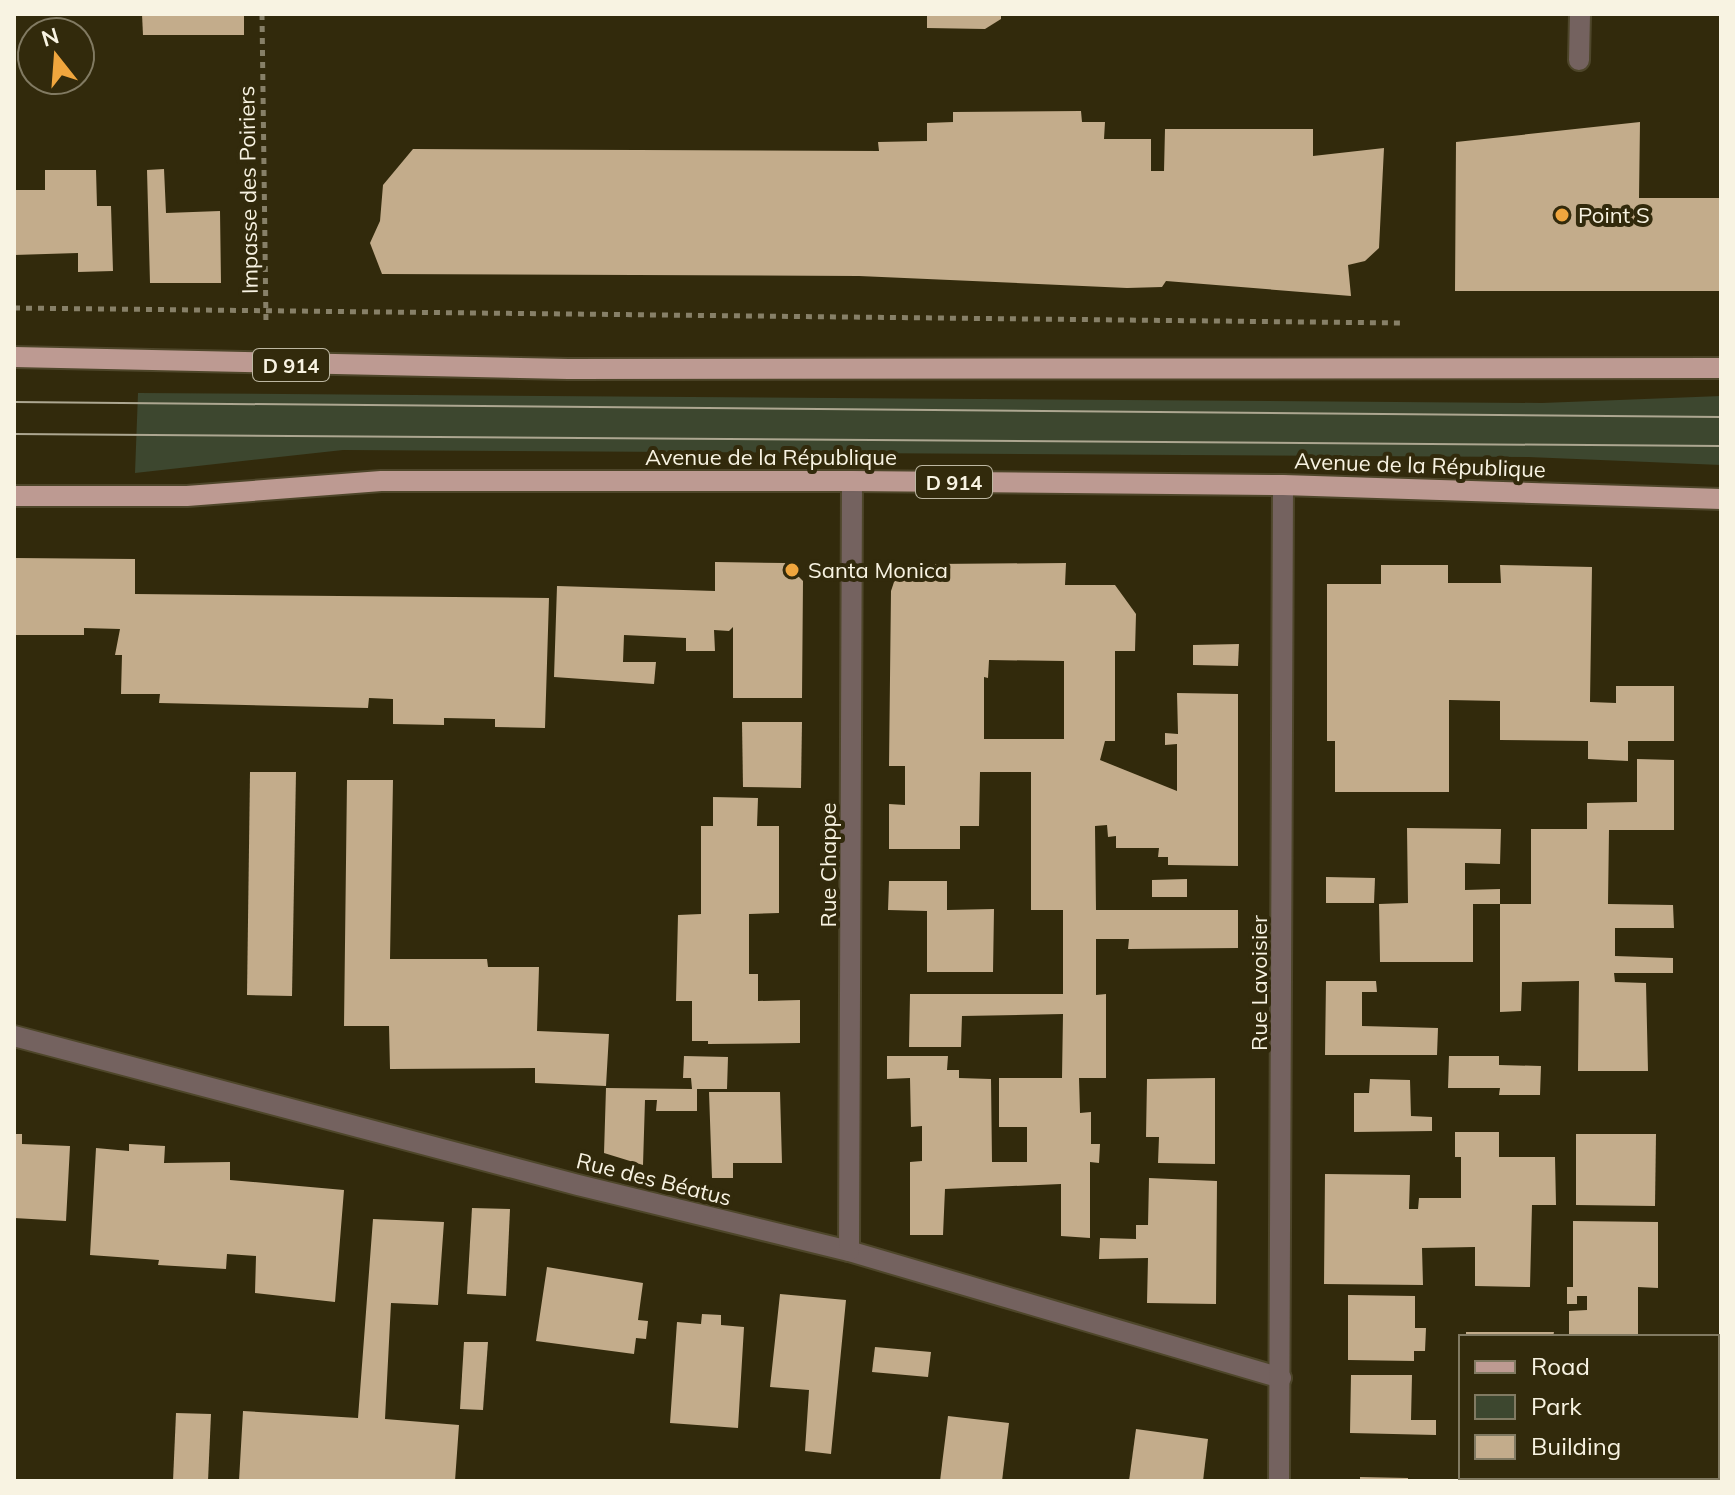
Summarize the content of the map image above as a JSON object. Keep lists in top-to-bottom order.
{
  "streets": {
    "main road": ["D 914", "Avenue de la République"],
    "street": ["Rue Chappe", "Rue Lavoisier", "Rue des Béatus"],
    "path": ["Impasse des Poiriers"]
  },
  "crossings": [
    ["Impasse des Poiriers", "D 914"],
    ["Avenue de la République", "Rue Chappe"],
    ["Avenue de la République", "Rue Lavoisier"],
    ["Rue Chappe", "Rue des Béatus"],
    ["Rue Lavoisier", "Rue des Béatus"]
  ],
  "places": ["Point S", "Santa Monica"],
  "legend": ["Road", "Park", "Building"],
  "north": "top"
}
